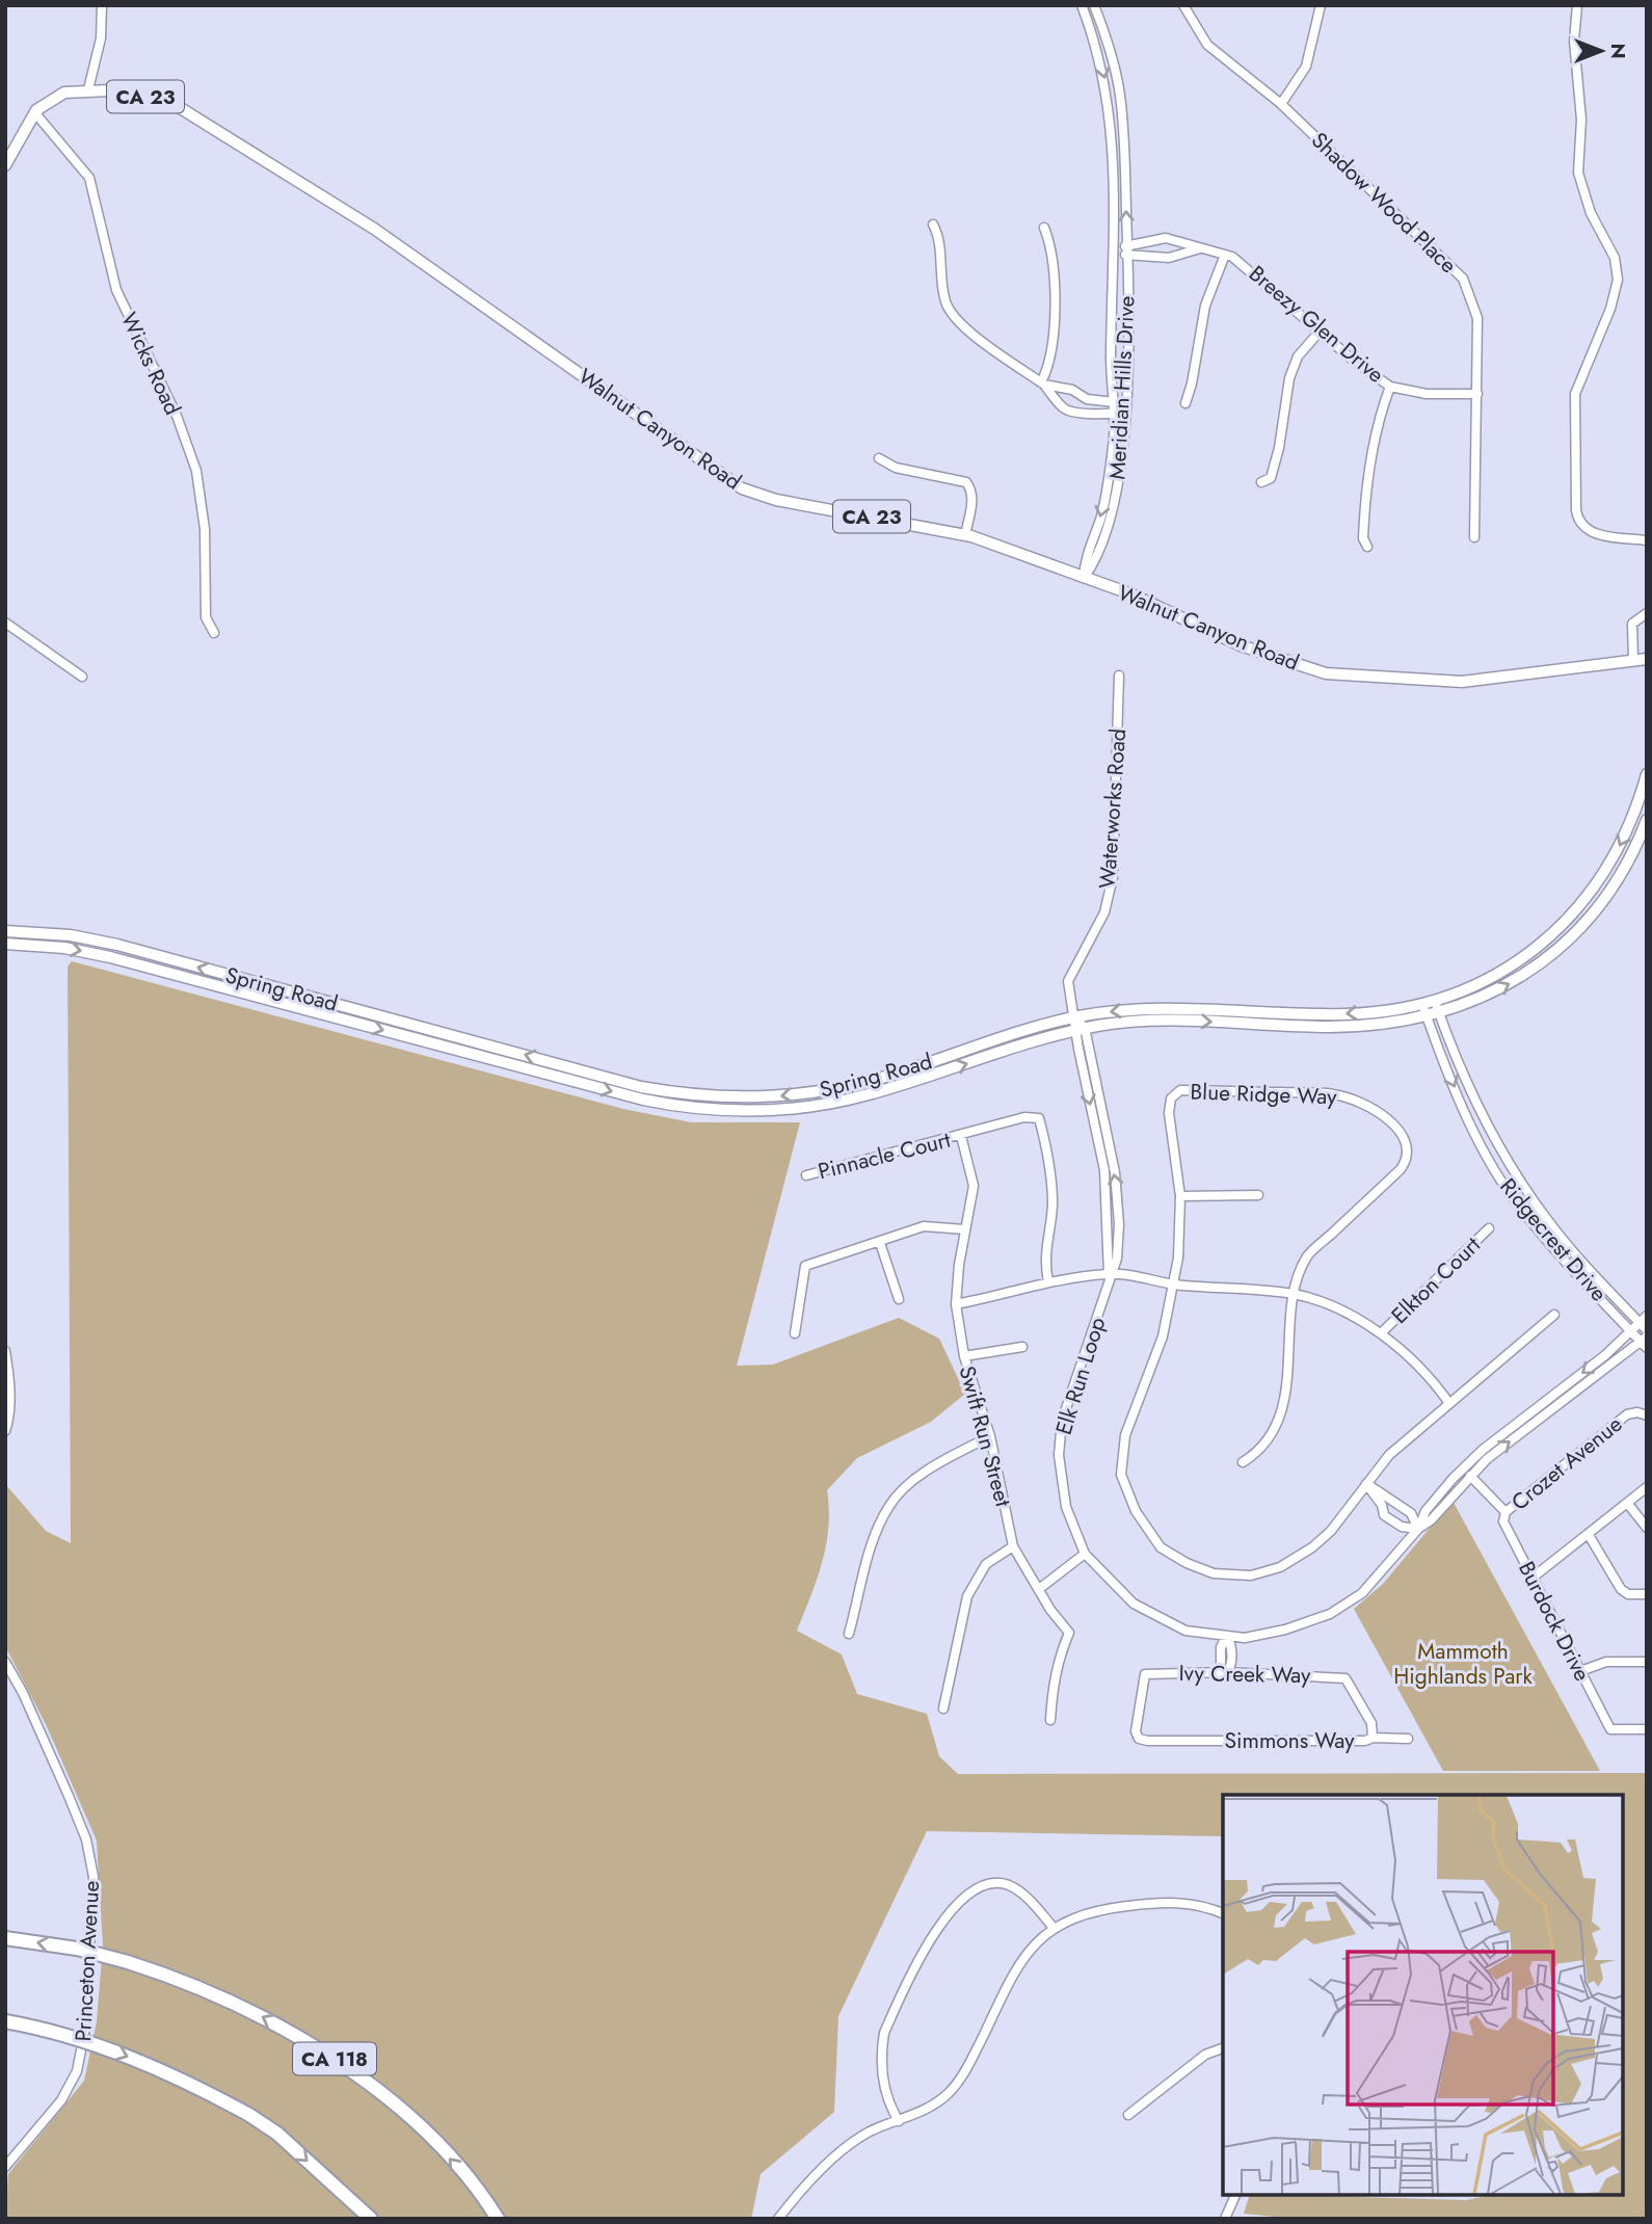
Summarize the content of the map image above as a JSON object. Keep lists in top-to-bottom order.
{
  "streets": {
    "highway": ["CA 118"],
    "main road": ["CA 23", "Walnut Canyon Road", "Spring Road"],
    "street": [
      "Shadow Wood Place",
      "Breezy Glen Drive",
      "Wicks Road",
      "Meridian Hills Drive",
      "Waterworks Road",
      "Blue Ridge Way",
      "Pinnacle Court",
      "Ridgecrest Drive",
      "Elkton Court",
      "Elk Run Loop",
      "Swift Run Street",
      "Crozet Avenue",
      "Burdock Drive",
      "Ivy Creek Way",
      "Simmons Way",
      "Princeton Avenue"
    ]
  },
  "crossings": [
    ["CA 23", "Wicks Road"],
    ["CA 23", "Walnut Canyon Road"],
    ["Shadow Wood Place", "Breezy Glen Drive"],
    ["Breezy Glen Drive", "Meridian Hills Drive"],
    ["Wicks Road", "Walnut Canyon Road"],
    ["Meridian Hills Drive", "Walnut Canyon Road"],
    ["Waterworks Road", "Spring Road"],
    ["Waterworks Road", "Elk Run Loop"],
    ["Spring Road", "Ridgecrest Drive"],
    ["Spring Road", "Elk Run Loop"],
    ["Pinnacle Court", "Swift Run Street"],
    ["Ridgecrest Drive", "Elk Run Loop"],
    ["Crozet Avenue", "Burdock Drive"],
    ["Ivy Creek Way", "Simmons Way"]
  ],
  "parks": ["Mammoth Highlands Park"],
  "north": "right"
}
